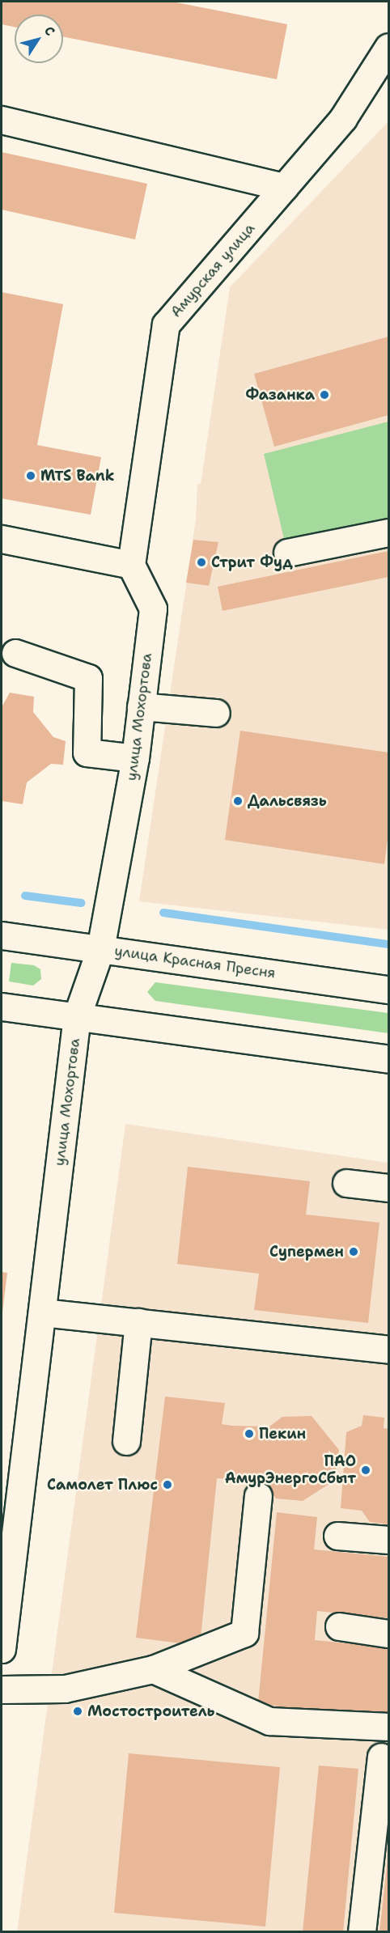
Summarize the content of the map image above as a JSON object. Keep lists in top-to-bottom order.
{
  "streets": {
    "street": ["Амурская улица", "улица Мохортова", "улица Красная Пресня"]
  },
  "crossings": [
    ["Амурская улица", "улица Мохортова"],
    ["улица Мохортова", "улица Красная Пресня"]
  ],
  "places": [
    "Фазанка",
    "MTS Bank",
    "Стрит Фуд",
    "Дальсвязь",
    "Cупермен",
    "Пекин",
    "ПАО АмурЭнергоСбыт",
    "Самолет Плюс",
    "Мостостроитель"
  ],
  "north": "top right"
}
